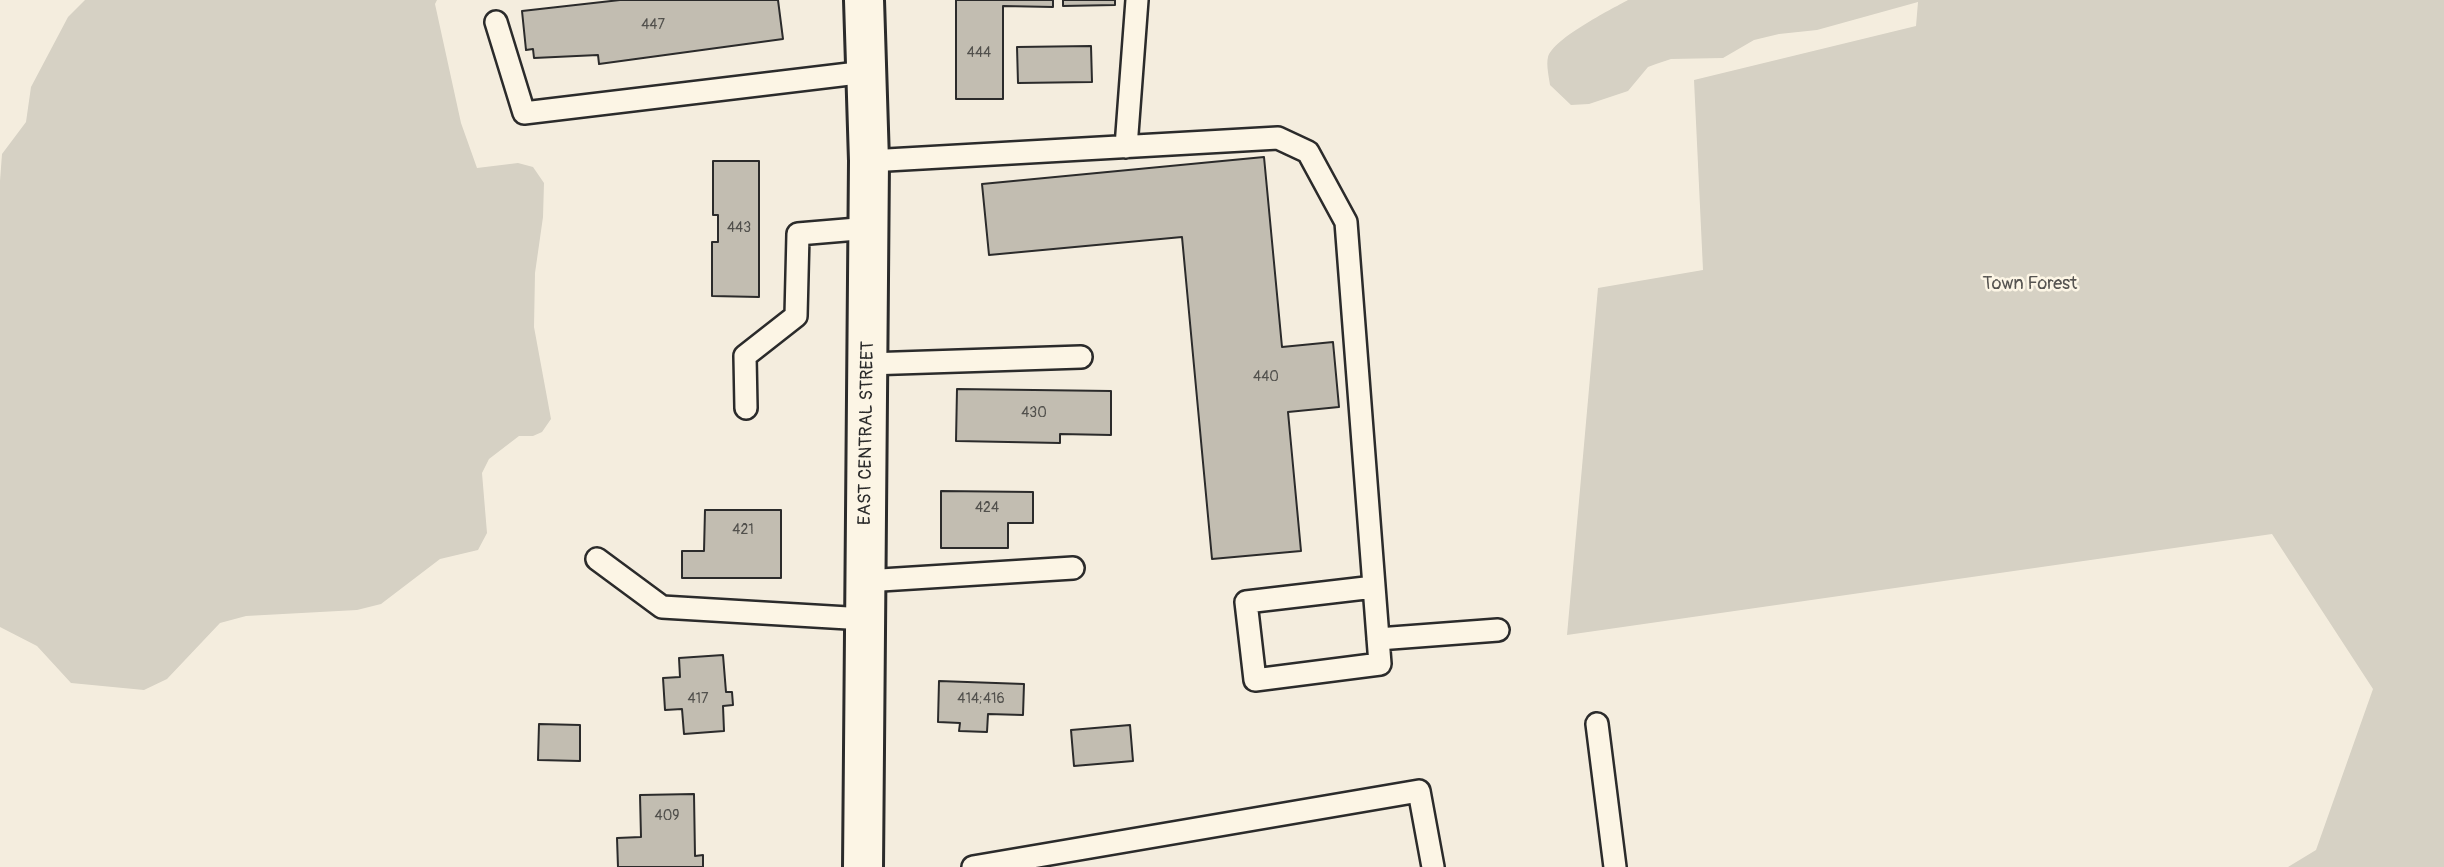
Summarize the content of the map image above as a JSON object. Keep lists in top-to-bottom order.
{
  "streets": {
    "main road": ["EAST CENTRAL STREET"]
  },
  "parks": ["Town Forest"],
  "house_numbers": [
    "447",
    "444",
    "443",
    "440",
    "430",
    "424",
    "421",
    "417",
    "414;416",
    "409"
  ]
}
